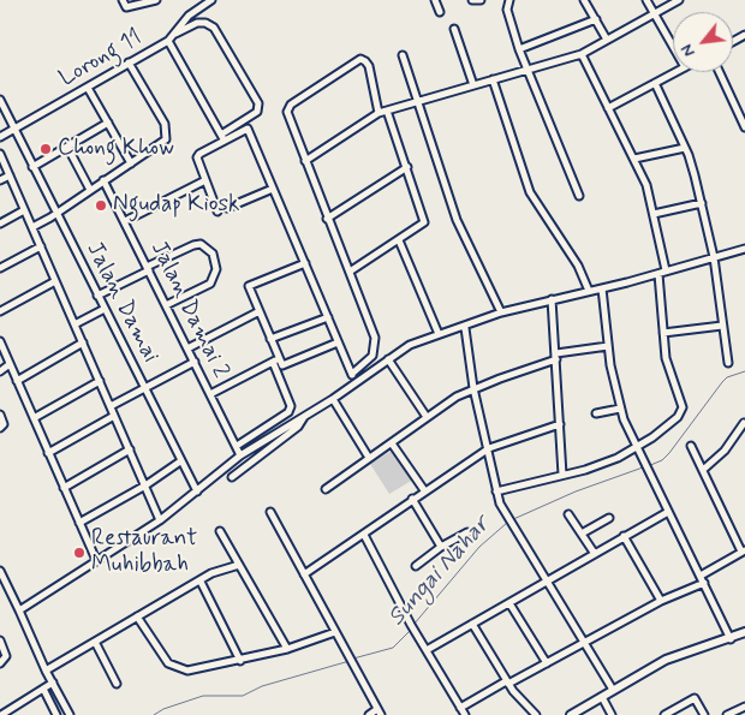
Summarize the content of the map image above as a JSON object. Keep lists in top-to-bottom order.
{
  "streets": {
    "street": ["Lorong 11", "Jalan Damai", "Jalan Damai 2"]
  },
  "crossings": [
    ["Lorong 11", "Jalan Damai"]
  ],
  "water": ["Sungai Nahar"],
  "places": ["Chong Khow", "Ngudap Kiosk", "Restaurant Muhibbah"],
  "north": "bottom left"
}
